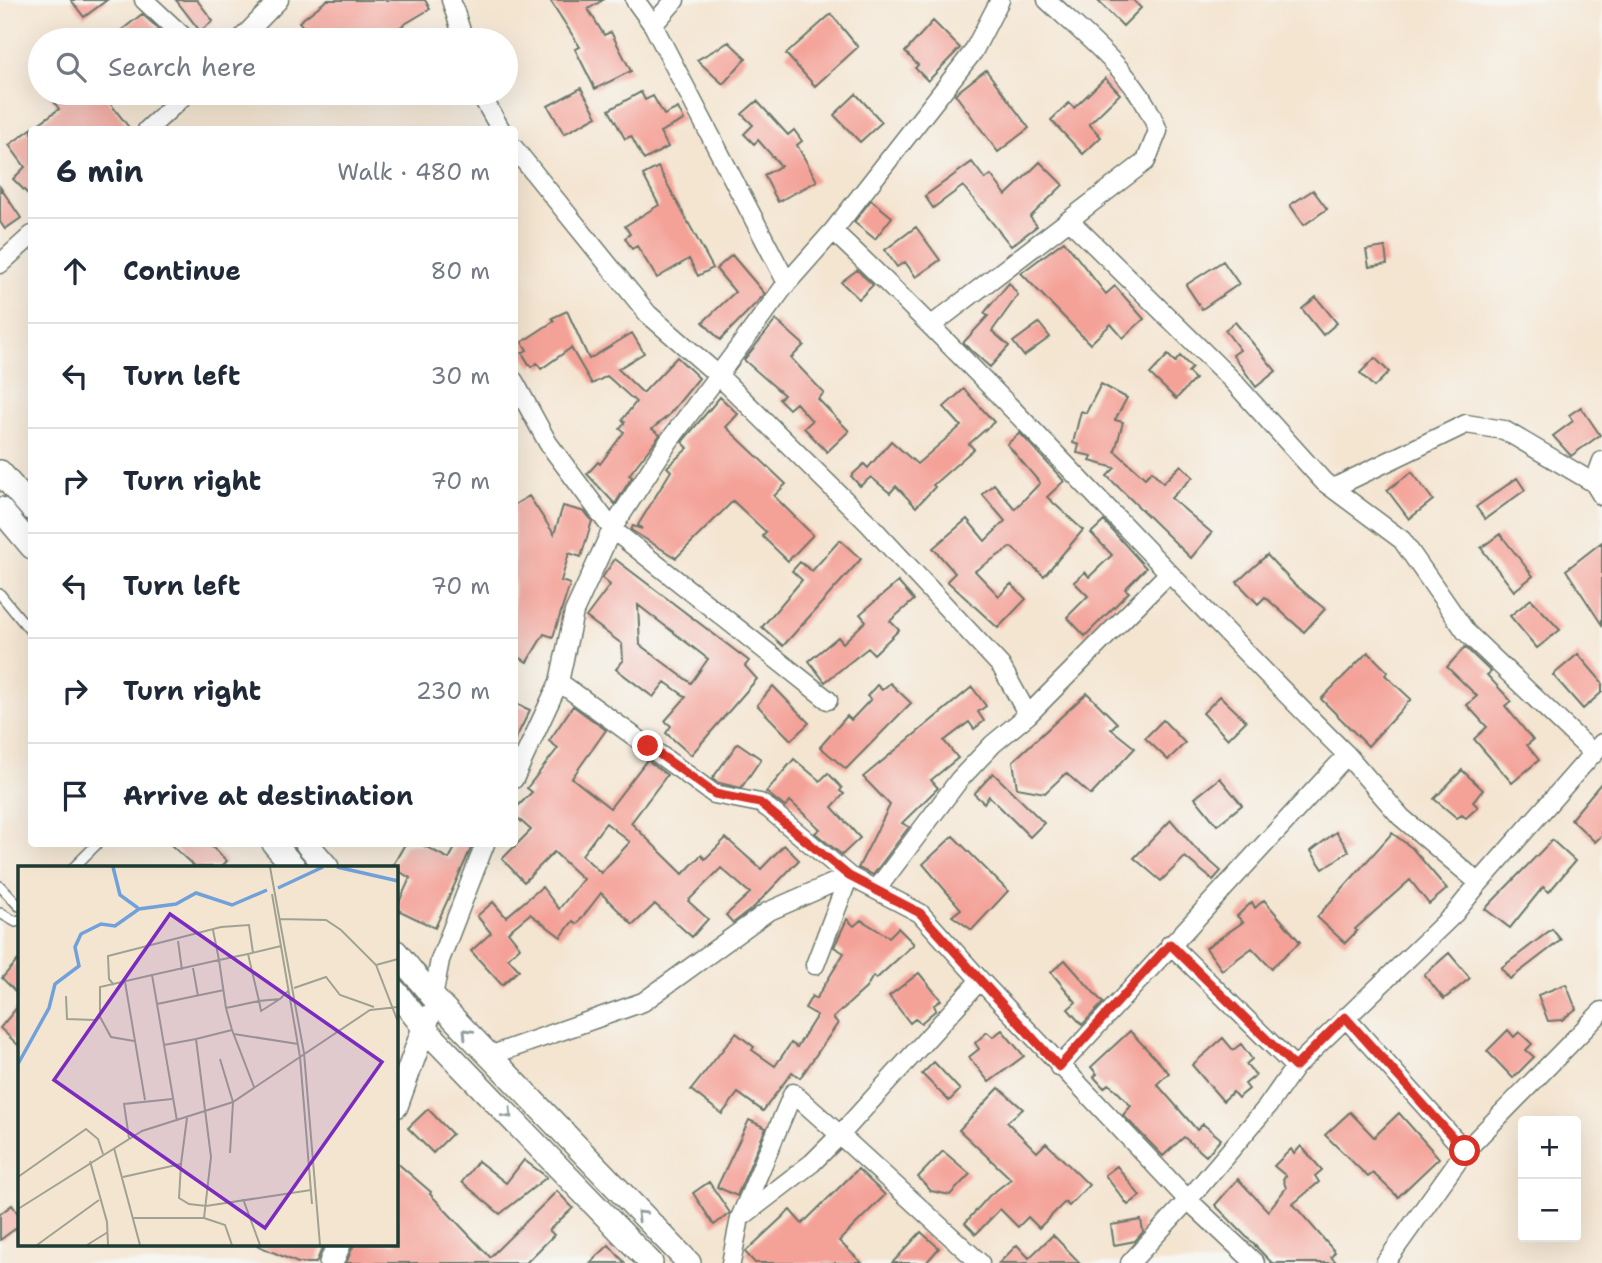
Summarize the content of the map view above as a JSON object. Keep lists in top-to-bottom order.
{
  "page": {
    "search": "Search here",
    "heading": ["6 min", "Walk · 480 m"],
    "list": [
      ["Continue", "80 m"],
      ["Turn left", "30 m"],
      ["Turn right", "70 m"],
      ["Turn left", "70 m"],
      ["Turn right", "230 m"],
      "Arrive at destination"
    ],
    "map_buttons": ["+", "−"]
  }
}
